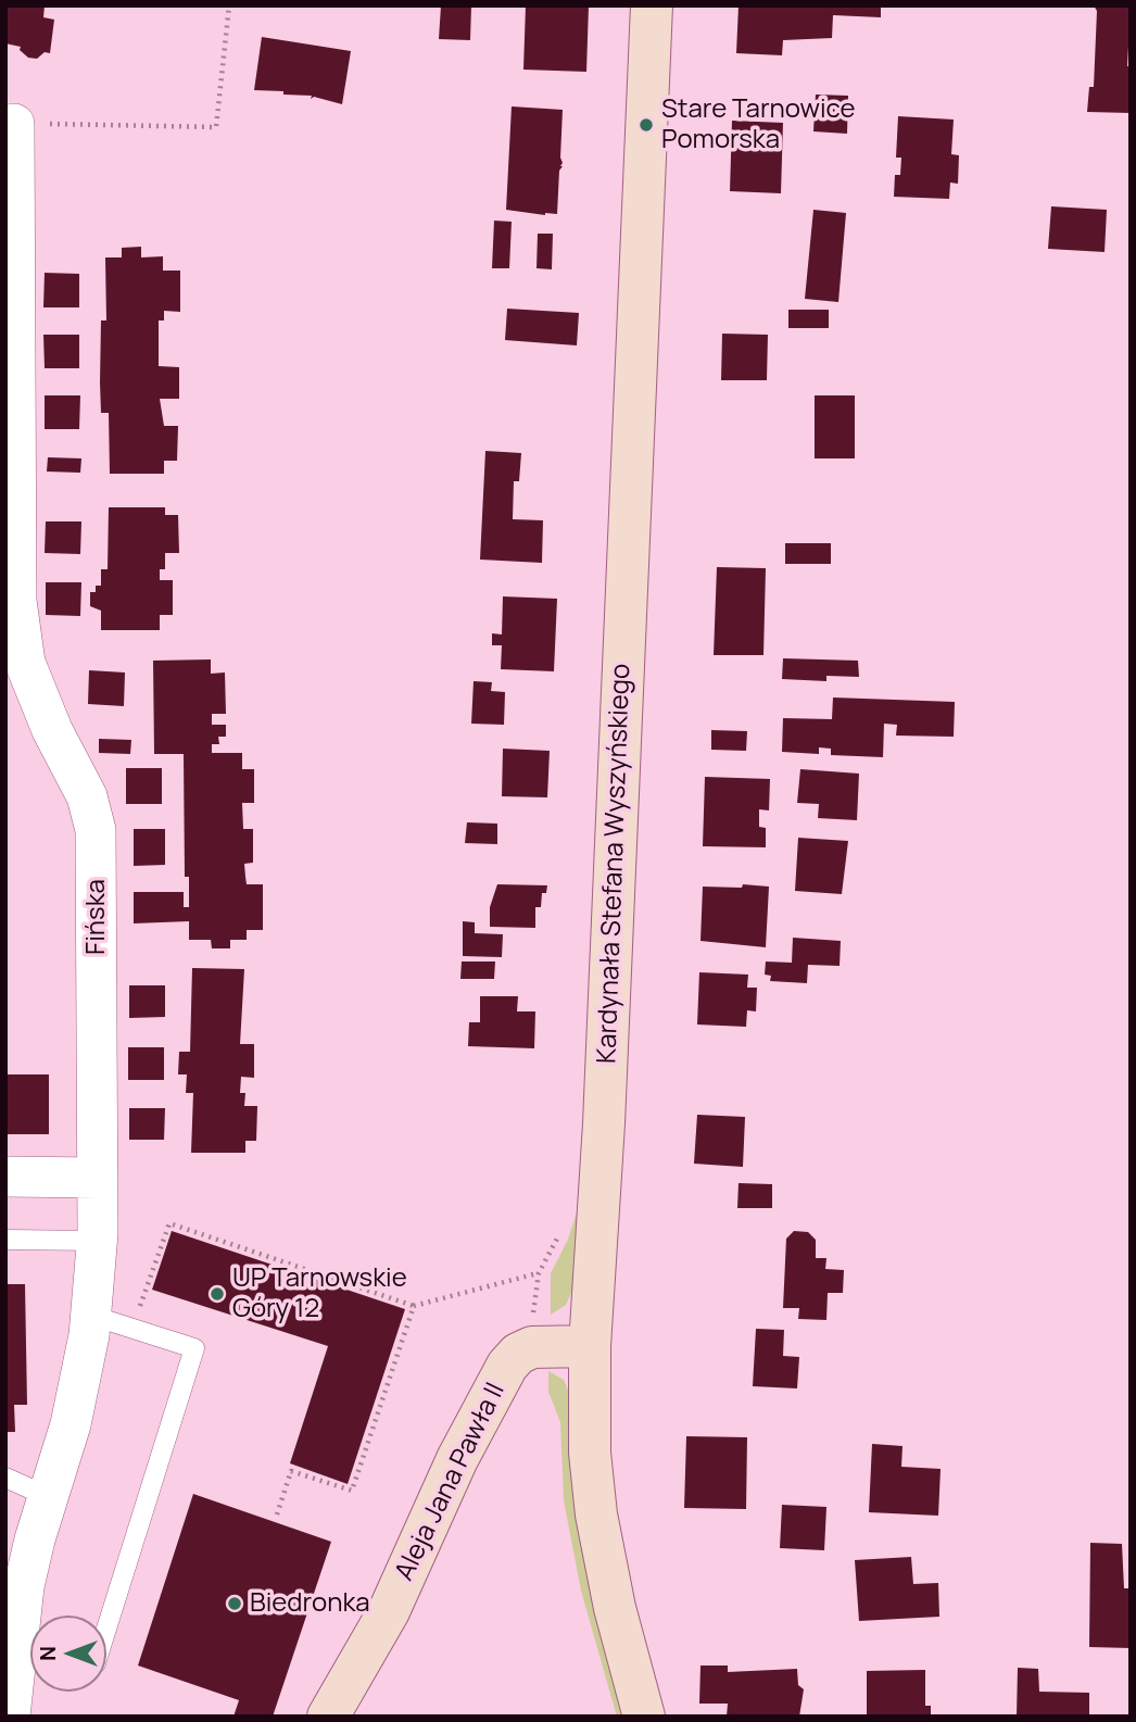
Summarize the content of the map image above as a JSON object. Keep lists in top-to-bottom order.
{
  "streets": {
    "street": ["Kardynała Stefana Wyszyńskiego", "Fińska", "Aleja Jana Pawła II"]
  },
  "crossings": [
    ["Kardynała Stefana Wyszyńskiego", "Aleja Jana Pawła II"]
  ],
  "places": ["Stare Tarnowice Pomorska", "UP Tarnowskie Góry 12", "Biedronka"],
  "north": "left"
}
